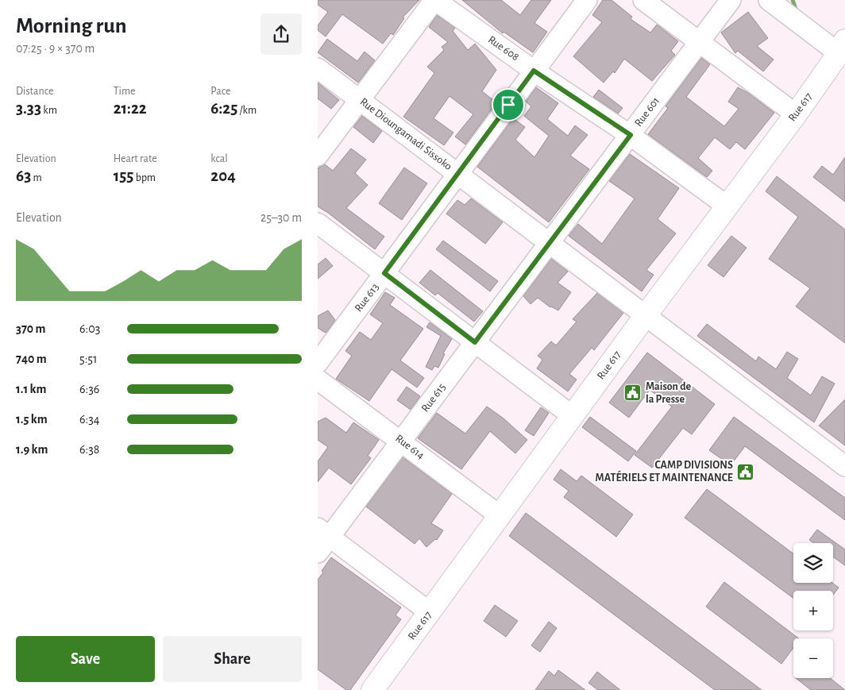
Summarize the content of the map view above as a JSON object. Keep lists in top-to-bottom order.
{
  "streets": {
    "highway": ["Rue 617"],
    "street": [
      "Rue 608",
      "Rue 601",
      "Rue Dioungamadi Sissoko",
      "Rue 613",
      "Rue 615",
      "Rue 614"
    ]
  },
  "crossings": [
    ["Rue 608", "Rue 617"],
    ["Rue 608", "Rue 601"],
    ["Rue 608", "Rue 613"],
    ["Rue 617", "Rue Dioungamadi Sissoko"],
    ["Rue 617", "Rue 614"],
    ["Rue 601", "Rue Dioungamadi Sissoko"],
    ["Rue 601", "Rue 615"],
    ["Rue Dioungamadi Sissoko", "Rue 613"],
    ["Rue Dioungamadi Sissoko", "Rue 615"],
    ["Rue 615", "Rue 614"]
  ],
  "places": {
    "public building": ["Maison de la Presse", "CAMP DIVISIONS MATÉRIELS ET MAINTENANCE"]
  },
  "page": {
    "heading": ["Morning run", "07:25 · 9 × 370 m"],
    "stats": [
      ["Distance", "3.33 km"],
      ["Time", "21:22"],
      ["Pace", "6:25 /km"],
      ["Elevation", "63 m"],
      ["Heart rate", "155 bpm"],
      ["kcal", "204"]
    ],
    "chart": ["Elevation", "25–30 m"],
    "list": [
      {
        "name": "370 m",
        "note": "6:03"
      },
      {
        "name": "740 m",
        "note": "5:51"
      },
      {
        "name": "1.1 km",
        "note": "6:36"
      },
      {
        "name": "1.5 km",
        "note": "6:34"
      },
      {
        "name": "1.9 km",
        "note": "6:38"
      }
    ],
    "map_buttons": ["+", "−"],
    "buttons": ["Save", "Share"]
  }
}
